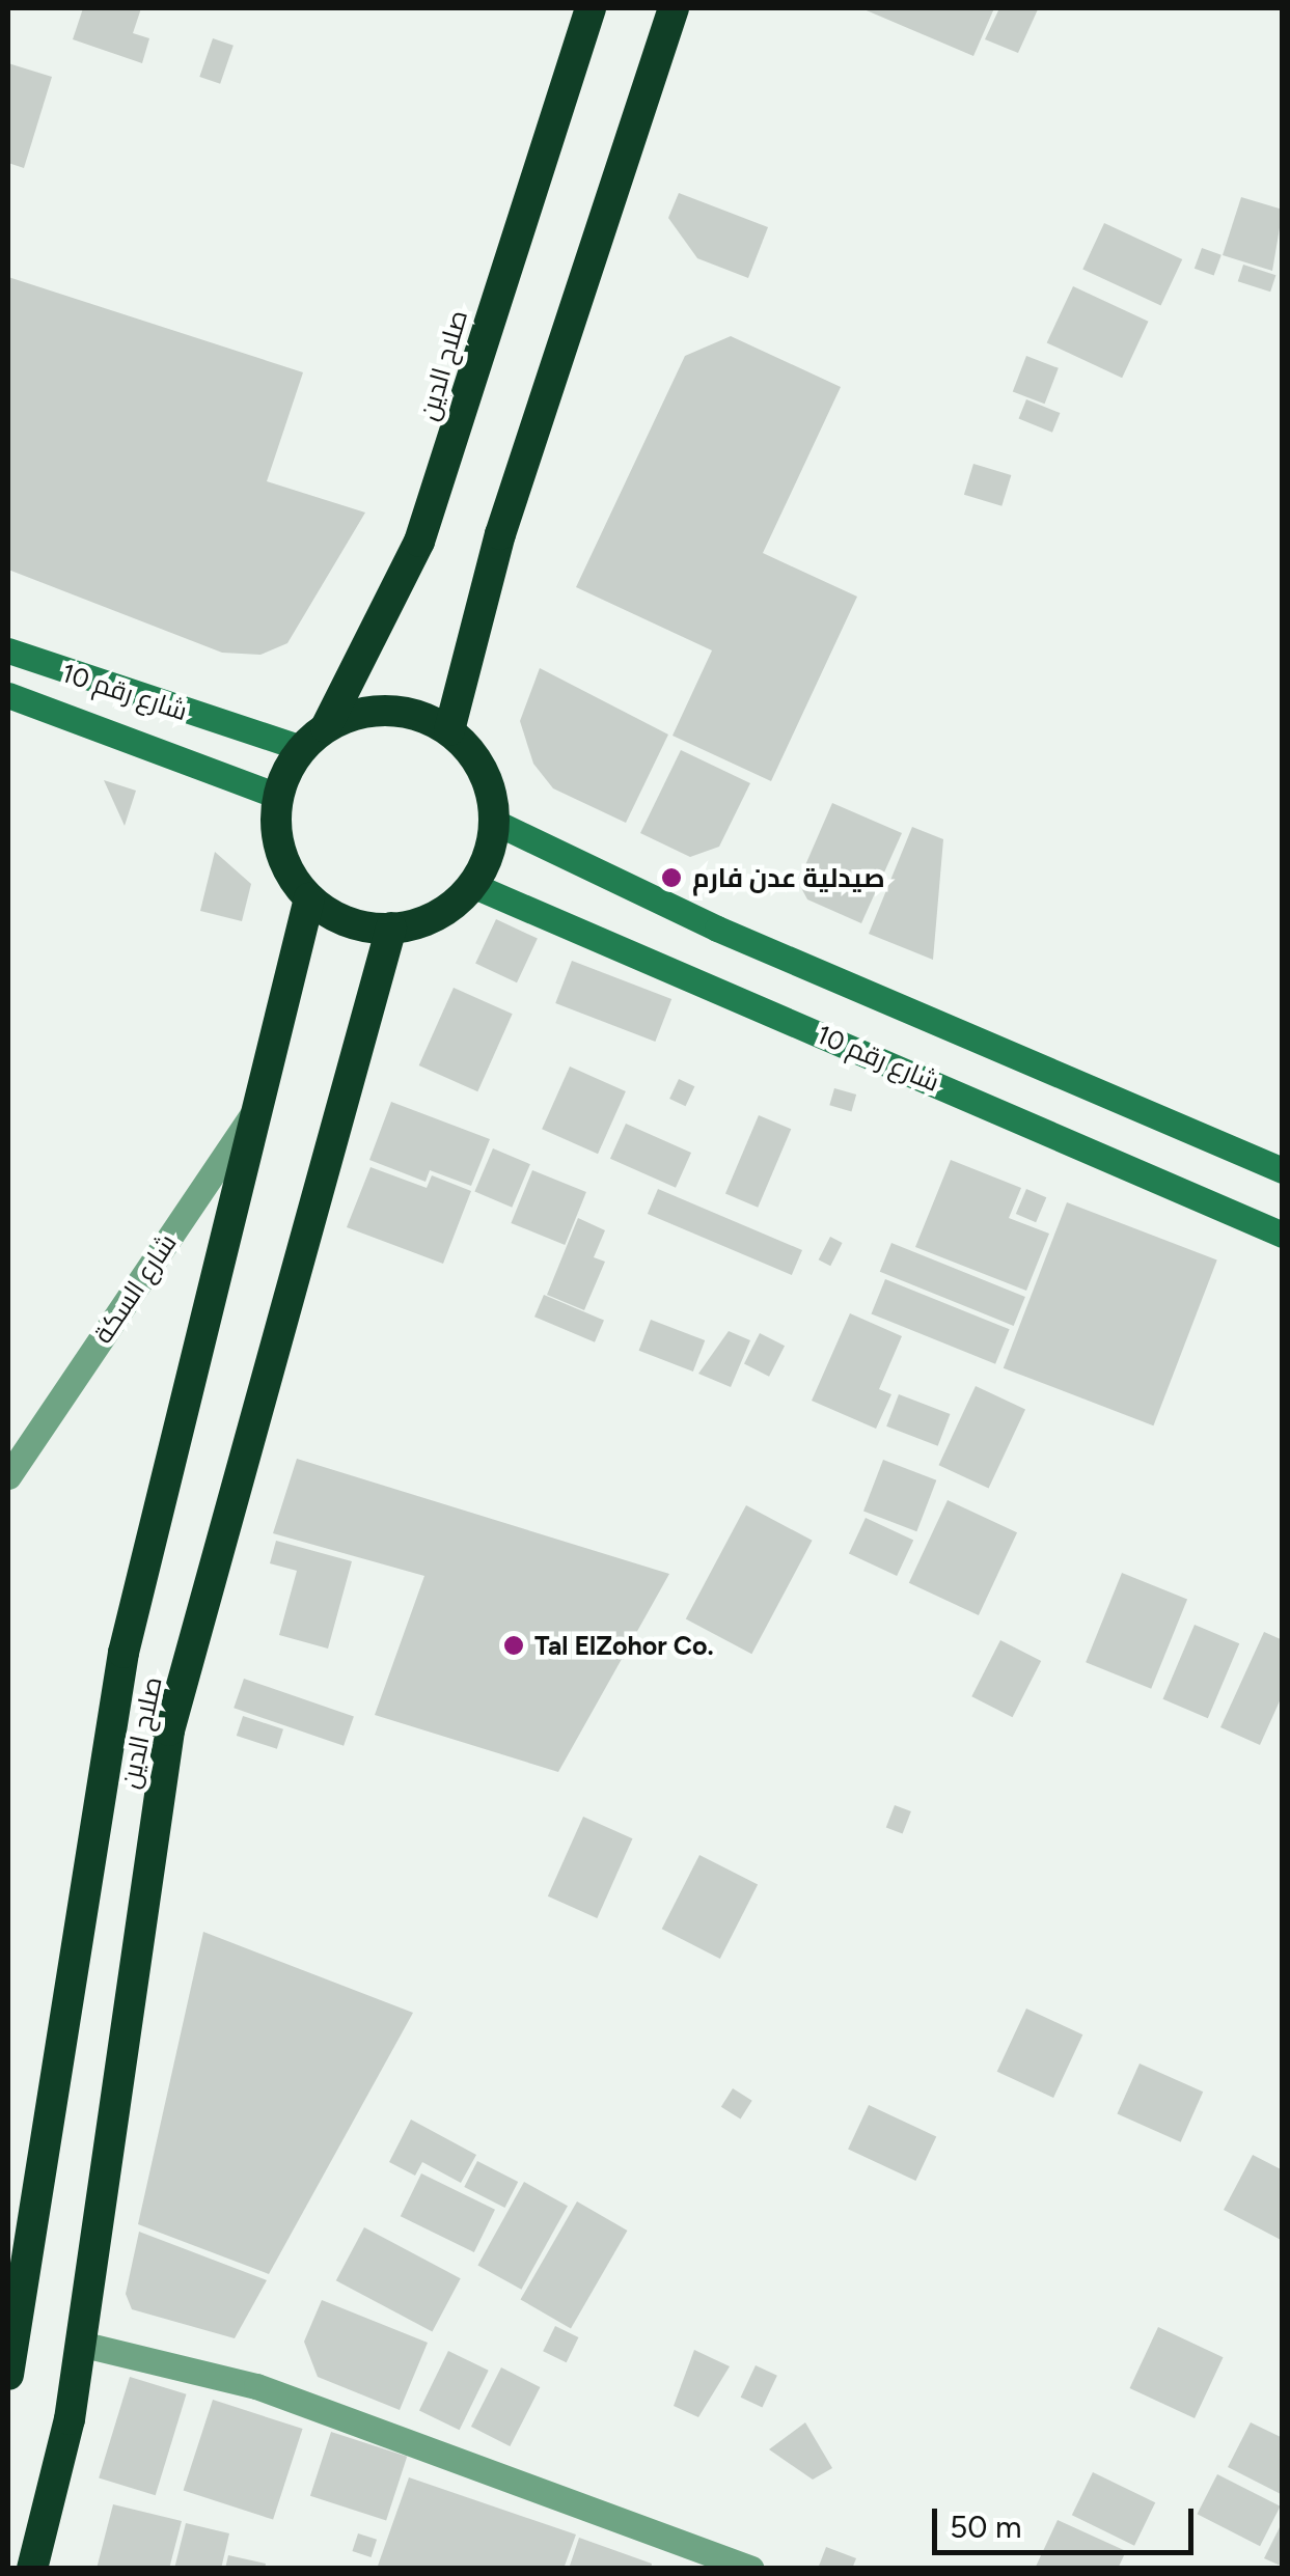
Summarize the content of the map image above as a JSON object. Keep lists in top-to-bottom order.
{
  "streets": {
    "highway": ["صلاح الدين"],
    "main road": ["شارع رقم 10"],
    "street": ["شارع السكة"]
  },
  "crossings": [
    ["صلاح الدين", "شارع رقم 10"],
    ["صلاح الدين", "شارع السكة"]
  ],
  "places": ["صيدلية عدن فارم", "Tal ElZohor Co."],
  "scale_bar": "50 m"
}
